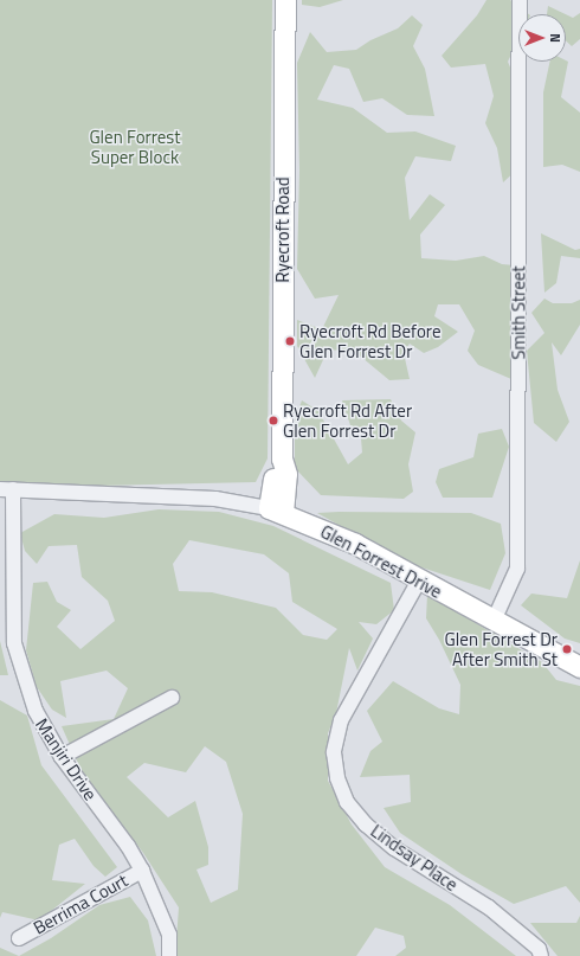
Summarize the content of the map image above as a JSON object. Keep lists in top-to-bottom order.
{
  "streets": {
    "street": [
      "Ryecroft Road",
      "Smith Street",
      "Glen Forrest Drive",
      "Manjiri Drive",
      "Lindsay Place",
      "Berrima Court"
    ]
  },
  "crossings": [
    ["Ryecroft Road", "Glen Forrest Drive"],
    ["Smith Street", "Glen Forrest Drive"],
    ["Glen Forrest Drive", "Manjiri Drive"],
    ["Glen Forrest Drive", "Lindsay Place"],
    ["Manjiri Drive", "Berrima Court"]
  ],
  "parks": ["Glen Forrest Super Block"],
  "places": ["Ryecroft Rd Before Glen Forrest Dr", "Ryecroft Rd After Glen Forrest Dr", "Glen Forrest Dr After Smith St"],
  "north": "right"
}
